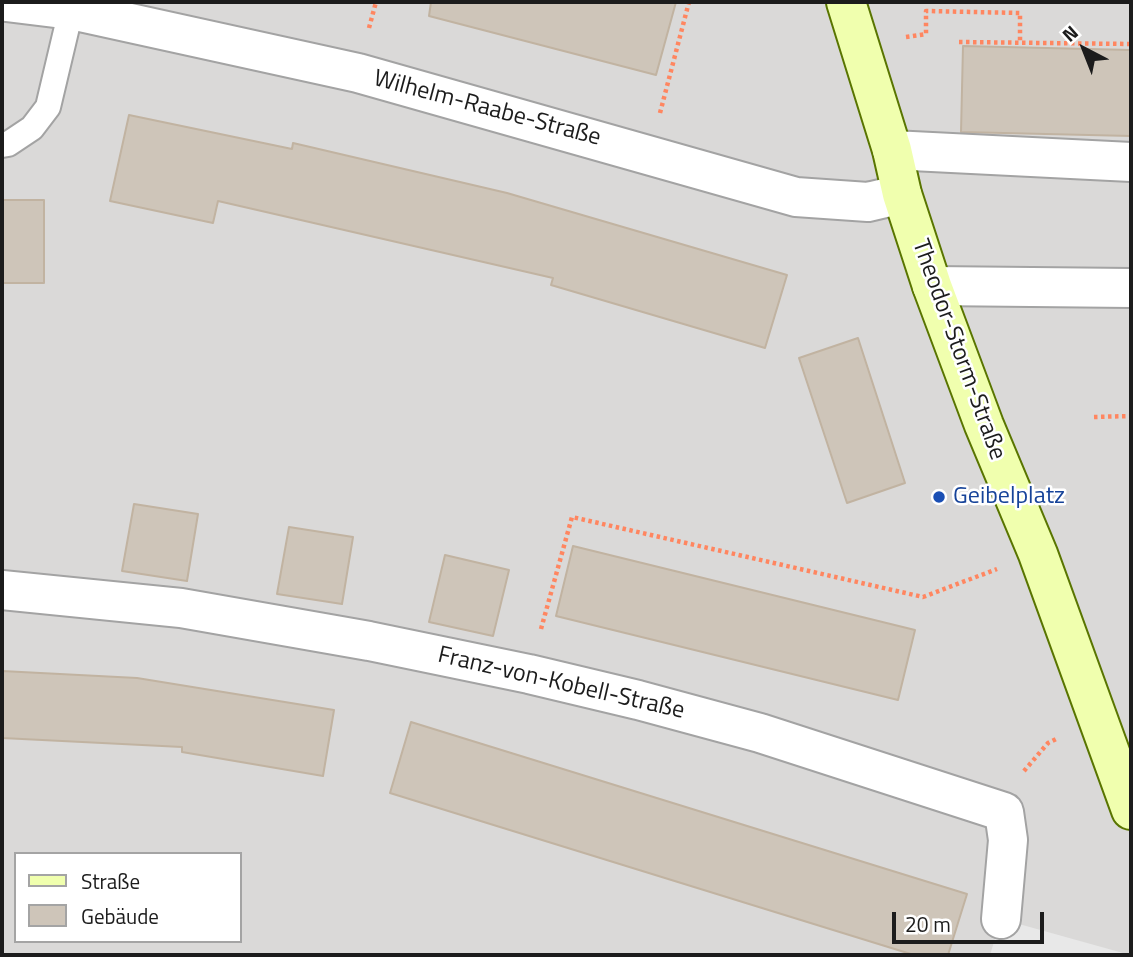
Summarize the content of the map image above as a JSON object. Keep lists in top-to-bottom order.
{
  "streets": {
    "street": ["Wilhelm-Raabe-Straße", "Theodor-Storm-Straße", "Franz-von-Kobell-Straße"]
  },
  "crossings": [
    ["Wilhelm-Raabe-Straße", "Theodor-Storm-Straße"]
  ],
  "places": ["Geibelplatz"],
  "legend": ["Straße", "Gebäude"],
  "scale_bar": "20 m",
  "north": "top left"
}
